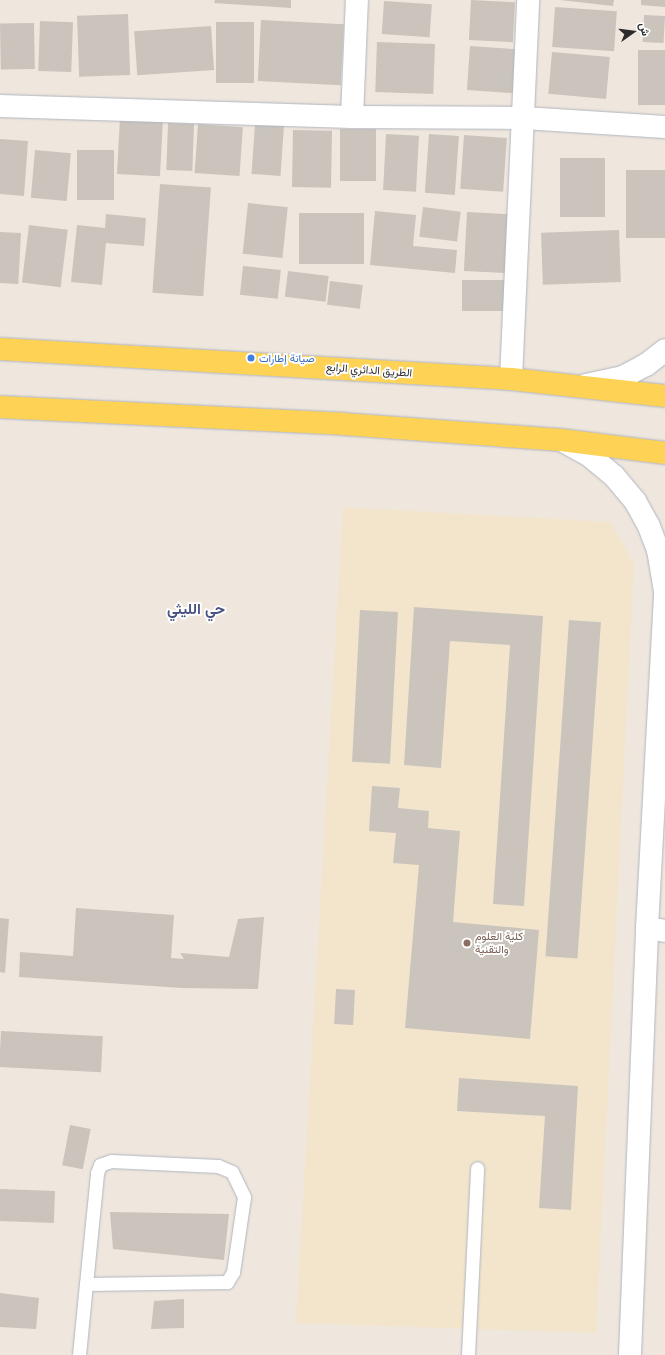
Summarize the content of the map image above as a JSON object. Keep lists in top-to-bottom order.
{
  "streets": {
    "main road": ["الطريق الدائري الرابع"]
  },
  "districts": ["حي الليثي"],
  "places": ["صيانة إطارات", "كلية العلوم والتقنية"],
  "north": "right"
}
